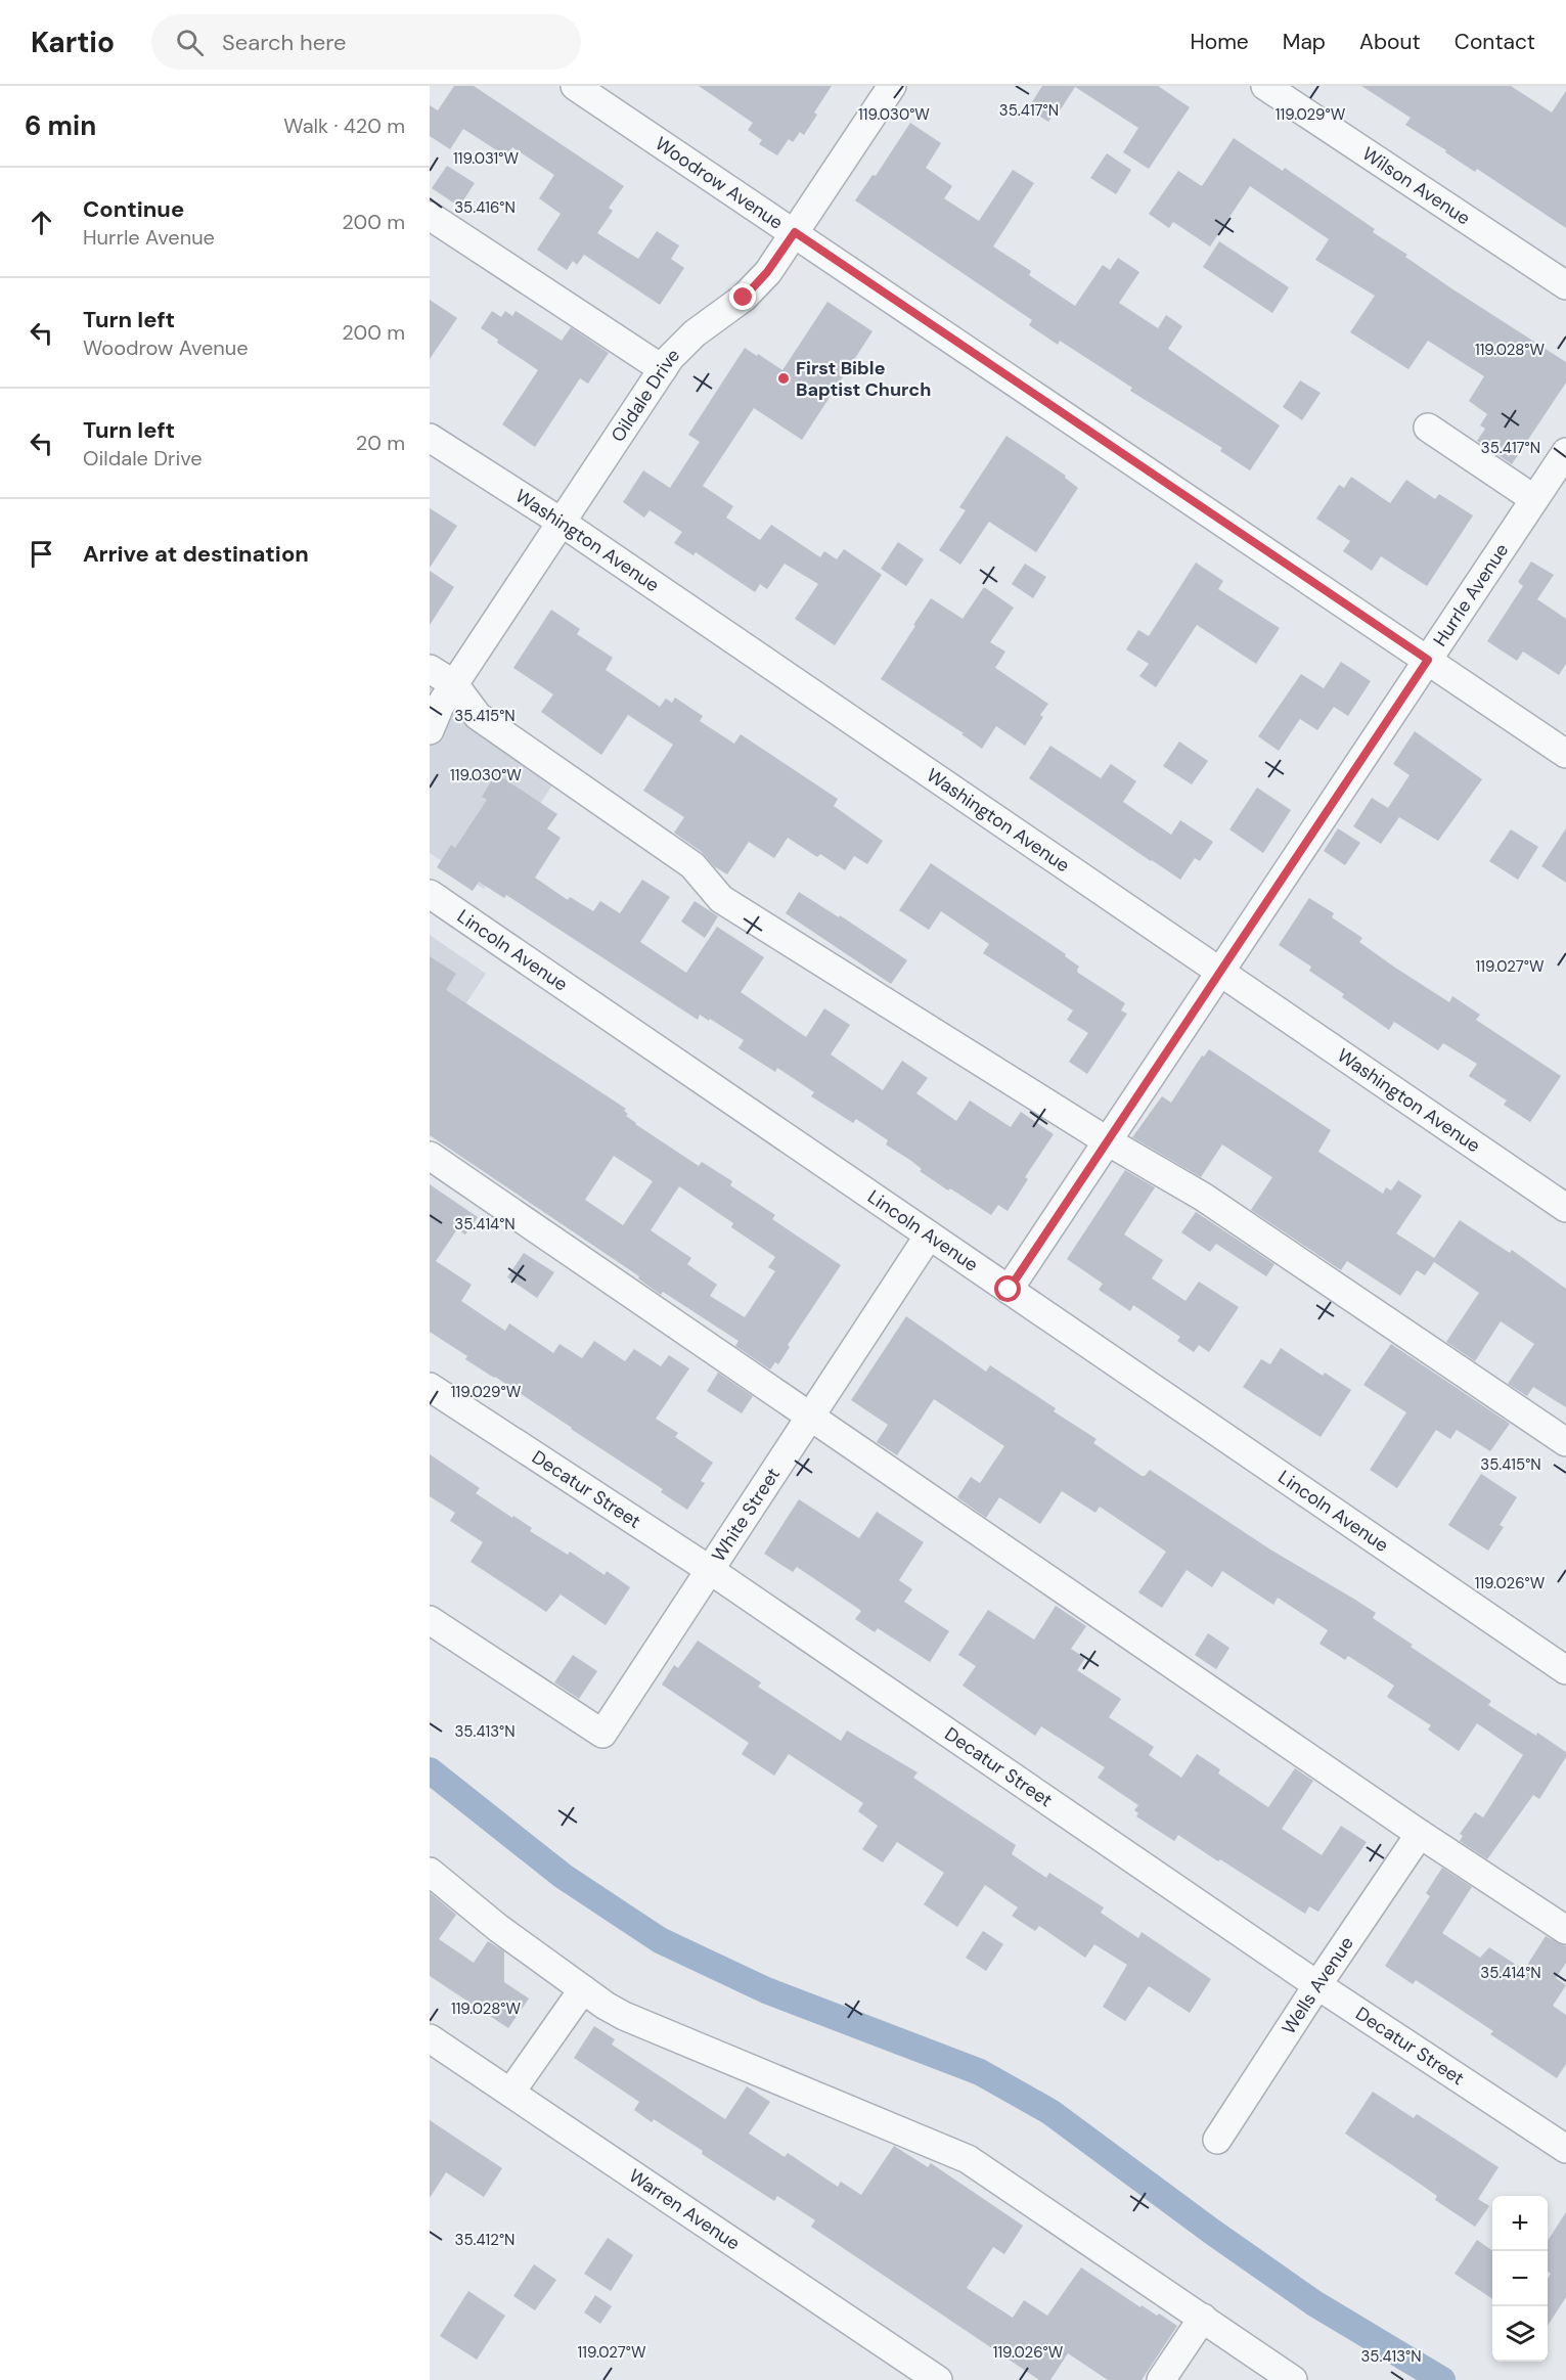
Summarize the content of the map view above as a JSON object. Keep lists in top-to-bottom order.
{
  "streets": {
    "street": [
      "Woodrow Avenue",
      "Wilson Avenue",
      "Oildale Drive",
      "Washington Avenue",
      "Hurrle Avenue",
      "Lincoln Avenue",
      "Decatur Street",
      "White Street",
      "Wells Avenue",
      "Warren Avenue"
    ]
  },
  "crossings": [
    ["Woodrow Avenue", "Oildale Drive"],
    ["Woodrow Avenue", "Hurrle Avenue"],
    ["Oildale Drive", "Washington Avenue"],
    ["Washington Avenue", "Hurrle Avenue"],
    ["Hurrle Avenue", "Lincoln Avenue"],
    ["Lincoln Avenue", "White Street"],
    ["Decatur Street", "White Street"],
    ["Decatur Street", "Wells Avenue"]
  ],
  "places": ["First Bible Baptist Church"],
  "page": {
    "header": "Kartio",
    "search": "Search here",
    "nav": [
      "Home",
      "Map",
      "About",
      "Contact"
    ],
    "heading": ["6 min", "Walk · 420 m"],
    "list": [
      ["Continue", "Hurrle Avenue", "200 m"],
      ["Turn left", "Woodrow Avenue", "200 m"],
      ["Turn left", "Oildale Drive", "20 m"],
      "Arrive at destination"
    ],
    "map_buttons": ["+", "−"]
  },
  "coordinates": [
    "35.417°N",
    "119.029°W",
    "119.030°W",
    "119.031°W",
    "35.416°N",
    "119.028°W",
    "35.415°N",
    "119.027°W",
    "35.414°N",
    "119.026°W",
    "35.413°N",
    "35.412°N"
  ]
}
